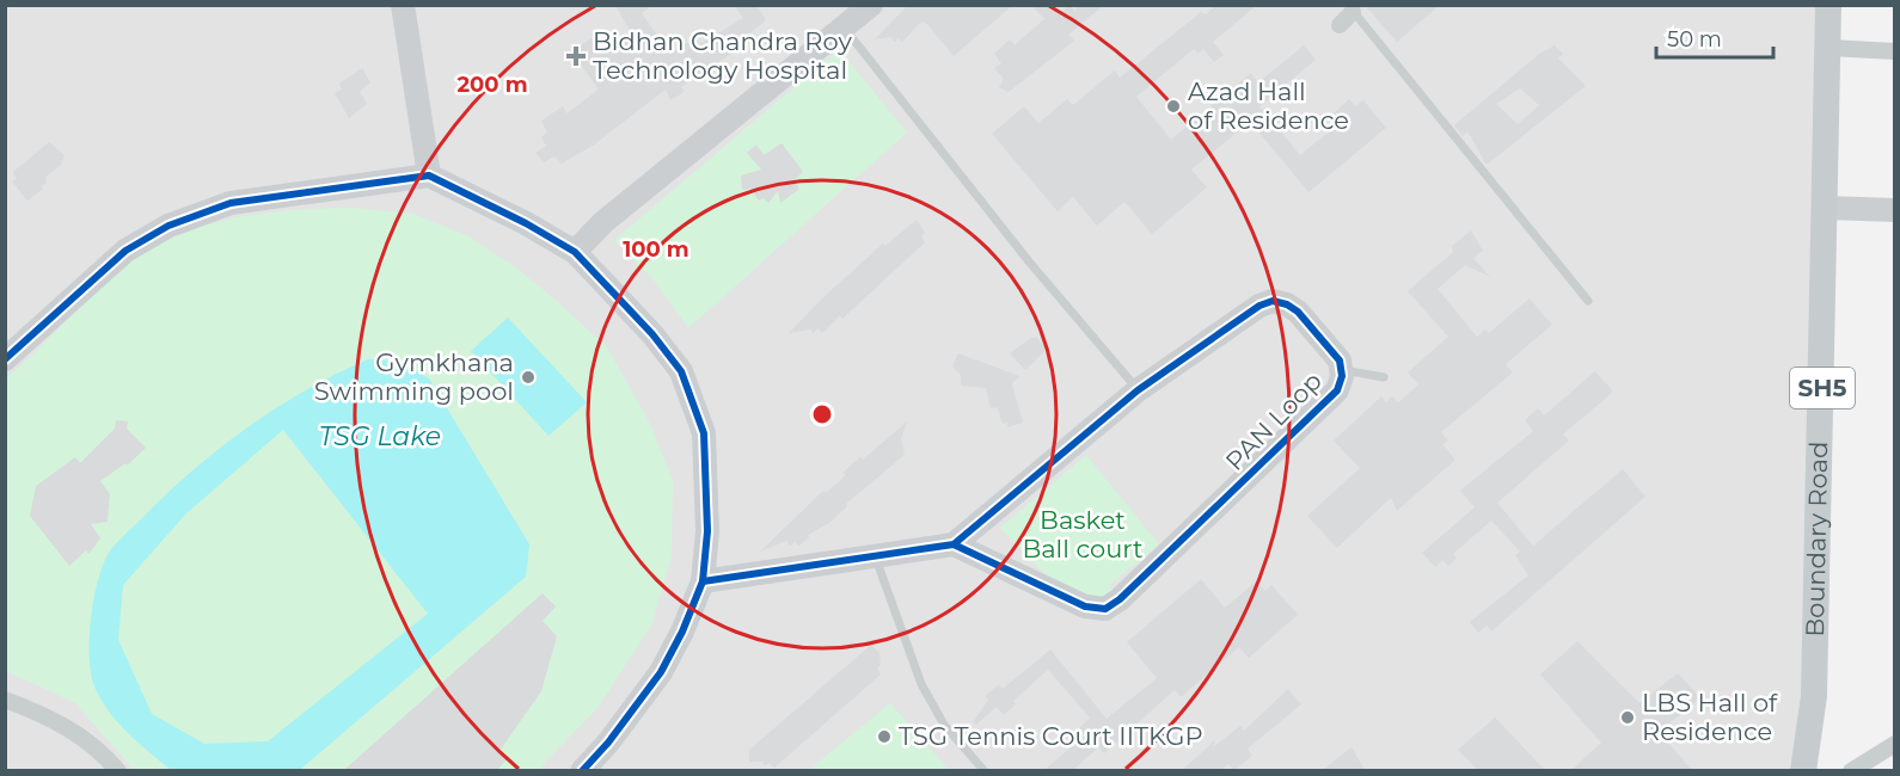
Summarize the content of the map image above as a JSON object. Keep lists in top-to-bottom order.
{
  "streets": {
    "main road": ["SH5", "Boundary Road"],
    "street": ["PAN Loop"]
  },
  "water": ["TSG Lake"],
  "parks": ["Basket Ball court"],
  "places": {
    "health": ["Bidhan Chandra Roy Technology Hospital"],
    "other": [
      "Azad Hall of Residence",
      "Gymkhana Swimming pool",
      "LBS Hall of Residence",
      "TSG Tennis Court IITKGP"
    ]
  },
  "scale_bar": "50 m",
  "rings": ["200 m", "100 m"]
}
